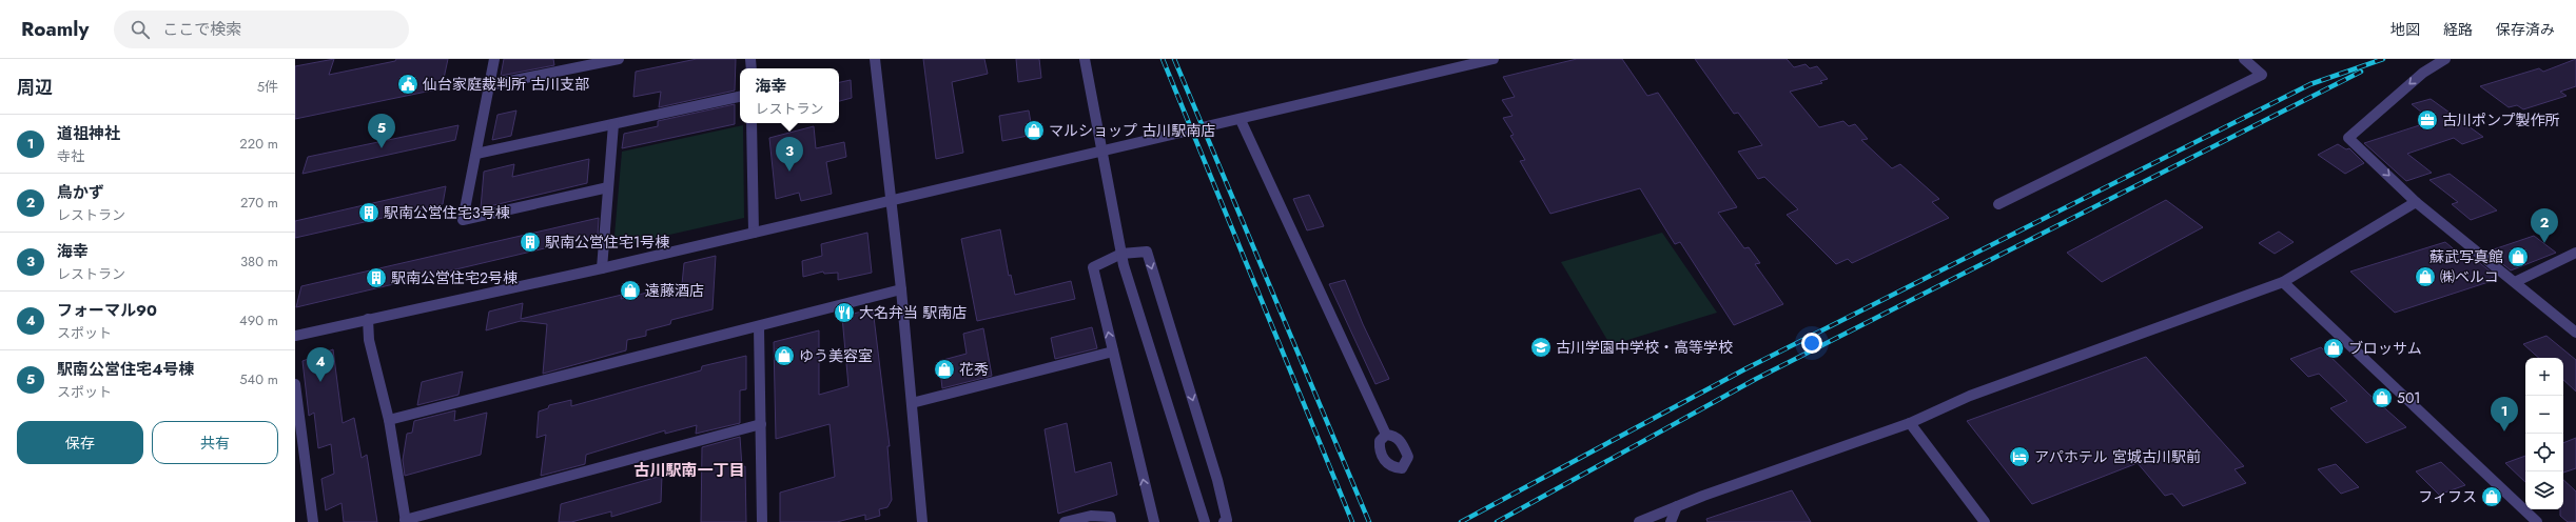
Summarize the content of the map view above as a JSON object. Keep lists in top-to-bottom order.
{
  "districts": ["古川駅南一丁目"],
  "places": {
    "public building": ["仙台家庭裁判所 古川支部"],
    "office": ["古川ポンプ製作所"],
    "shop": [
      "マルショップ 古川駅南店",
      "蘇武写真館",
      "㈱ベルコ",
      "遠藤酒店",
      "ブロッサム",
      "ゆう美容室",
      "花秀",
      "501",
      "フィフス"
    ],
    "building": ["駅南公営住宅3号棟", "駅南公営住宅1号棟", "駅南公営住宅2号棟"],
    "restaurant": ["大名弁当 駅南店"],
    "school or university": ["古川学園中学校・高等学校"],
    "hotel": ["アパホテル 宮城古川駅前"]
  },
  "page": {
    "header": "Roamly",
    "search": "ここで検索",
    "nav": ["地図", "経路", "保存済み"],
    "heading": ["周辺", "5件"],
    "popup": ["海幸", "レストラン"],
    "list": [
      {
        "mark": "1",
        "name": "道祖神社",
        "note": "寺社",
        "value": "220 m"
      },
      {
        "mark": "2",
        "name": "鳥かず",
        "note": "レストラン",
        "value": "270 m"
      },
      {
        "mark": "3",
        "name": "海幸",
        "note": "レストラン",
        "value": "380 m"
      },
      {
        "mark": "4",
        "name": "フォーマル90",
        "note": "スポット",
        "value": "490 m"
      },
      {
        "mark": "5",
        "name": "駅南公営住宅4号棟",
        "note": "スポット",
        "value": "540 m"
      }
    ],
    "pins": [
      "5",
      "3",
      "2",
      "4",
      "1"
    ],
    "map_buttons": ["+", "−"],
    "buttons": ["保存", "共有"]
  }
}
